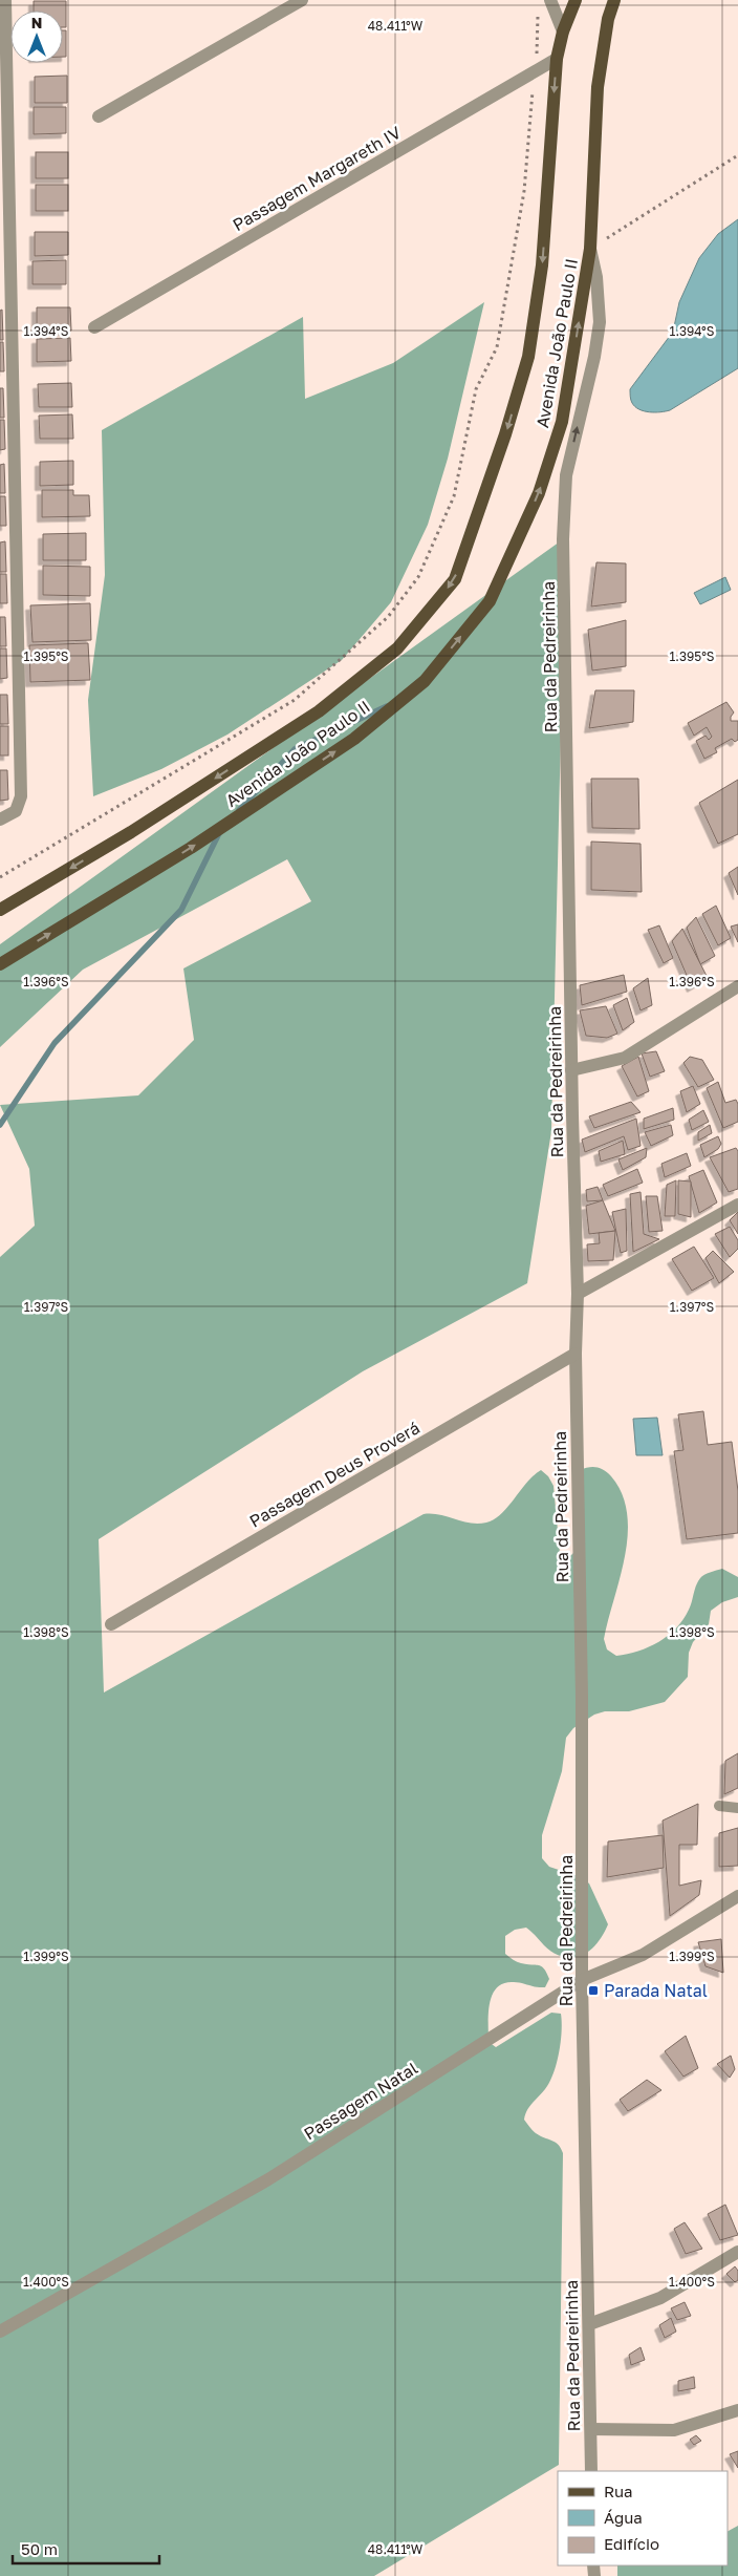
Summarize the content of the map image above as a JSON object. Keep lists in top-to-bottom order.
{
  "streets": {
    "main road": ["Avenida João Paulo II"],
    "street": [
      "Passagem Margareth IV",
      "Rua da Pedreirinha",
      "Passagem Deus Proverá",
      "Passagem Natal"
    ]
  },
  "crossings": [
    ["Passagem Margareth IV", "Avenida João Paulo II"],
    ["Avenida João Paulo II", "Rua da Pedreirinha"],
    ["Rua da Pedreirinha", "Passagem Deus Proverá"],
    ["Rua da Pedreirinha", "Passagem Natal"]
  ],
  "one_way": ["Rua da Pedreirinha"],
  "places": {
    "transit": ["Parada Natal"]
  },
  "legend": ["Rua", "Água", "Edifício"],
  "scale_bar": "50 m",
  "north": "top",
  "coordinates": [
    "48.411°W",
    "1.394°S",
    "1.395°S",
    "1.396°S",
    "1.397°S",
    "1.398°S",
    "1.399°S",
    "1.400°S"
  ]
}
